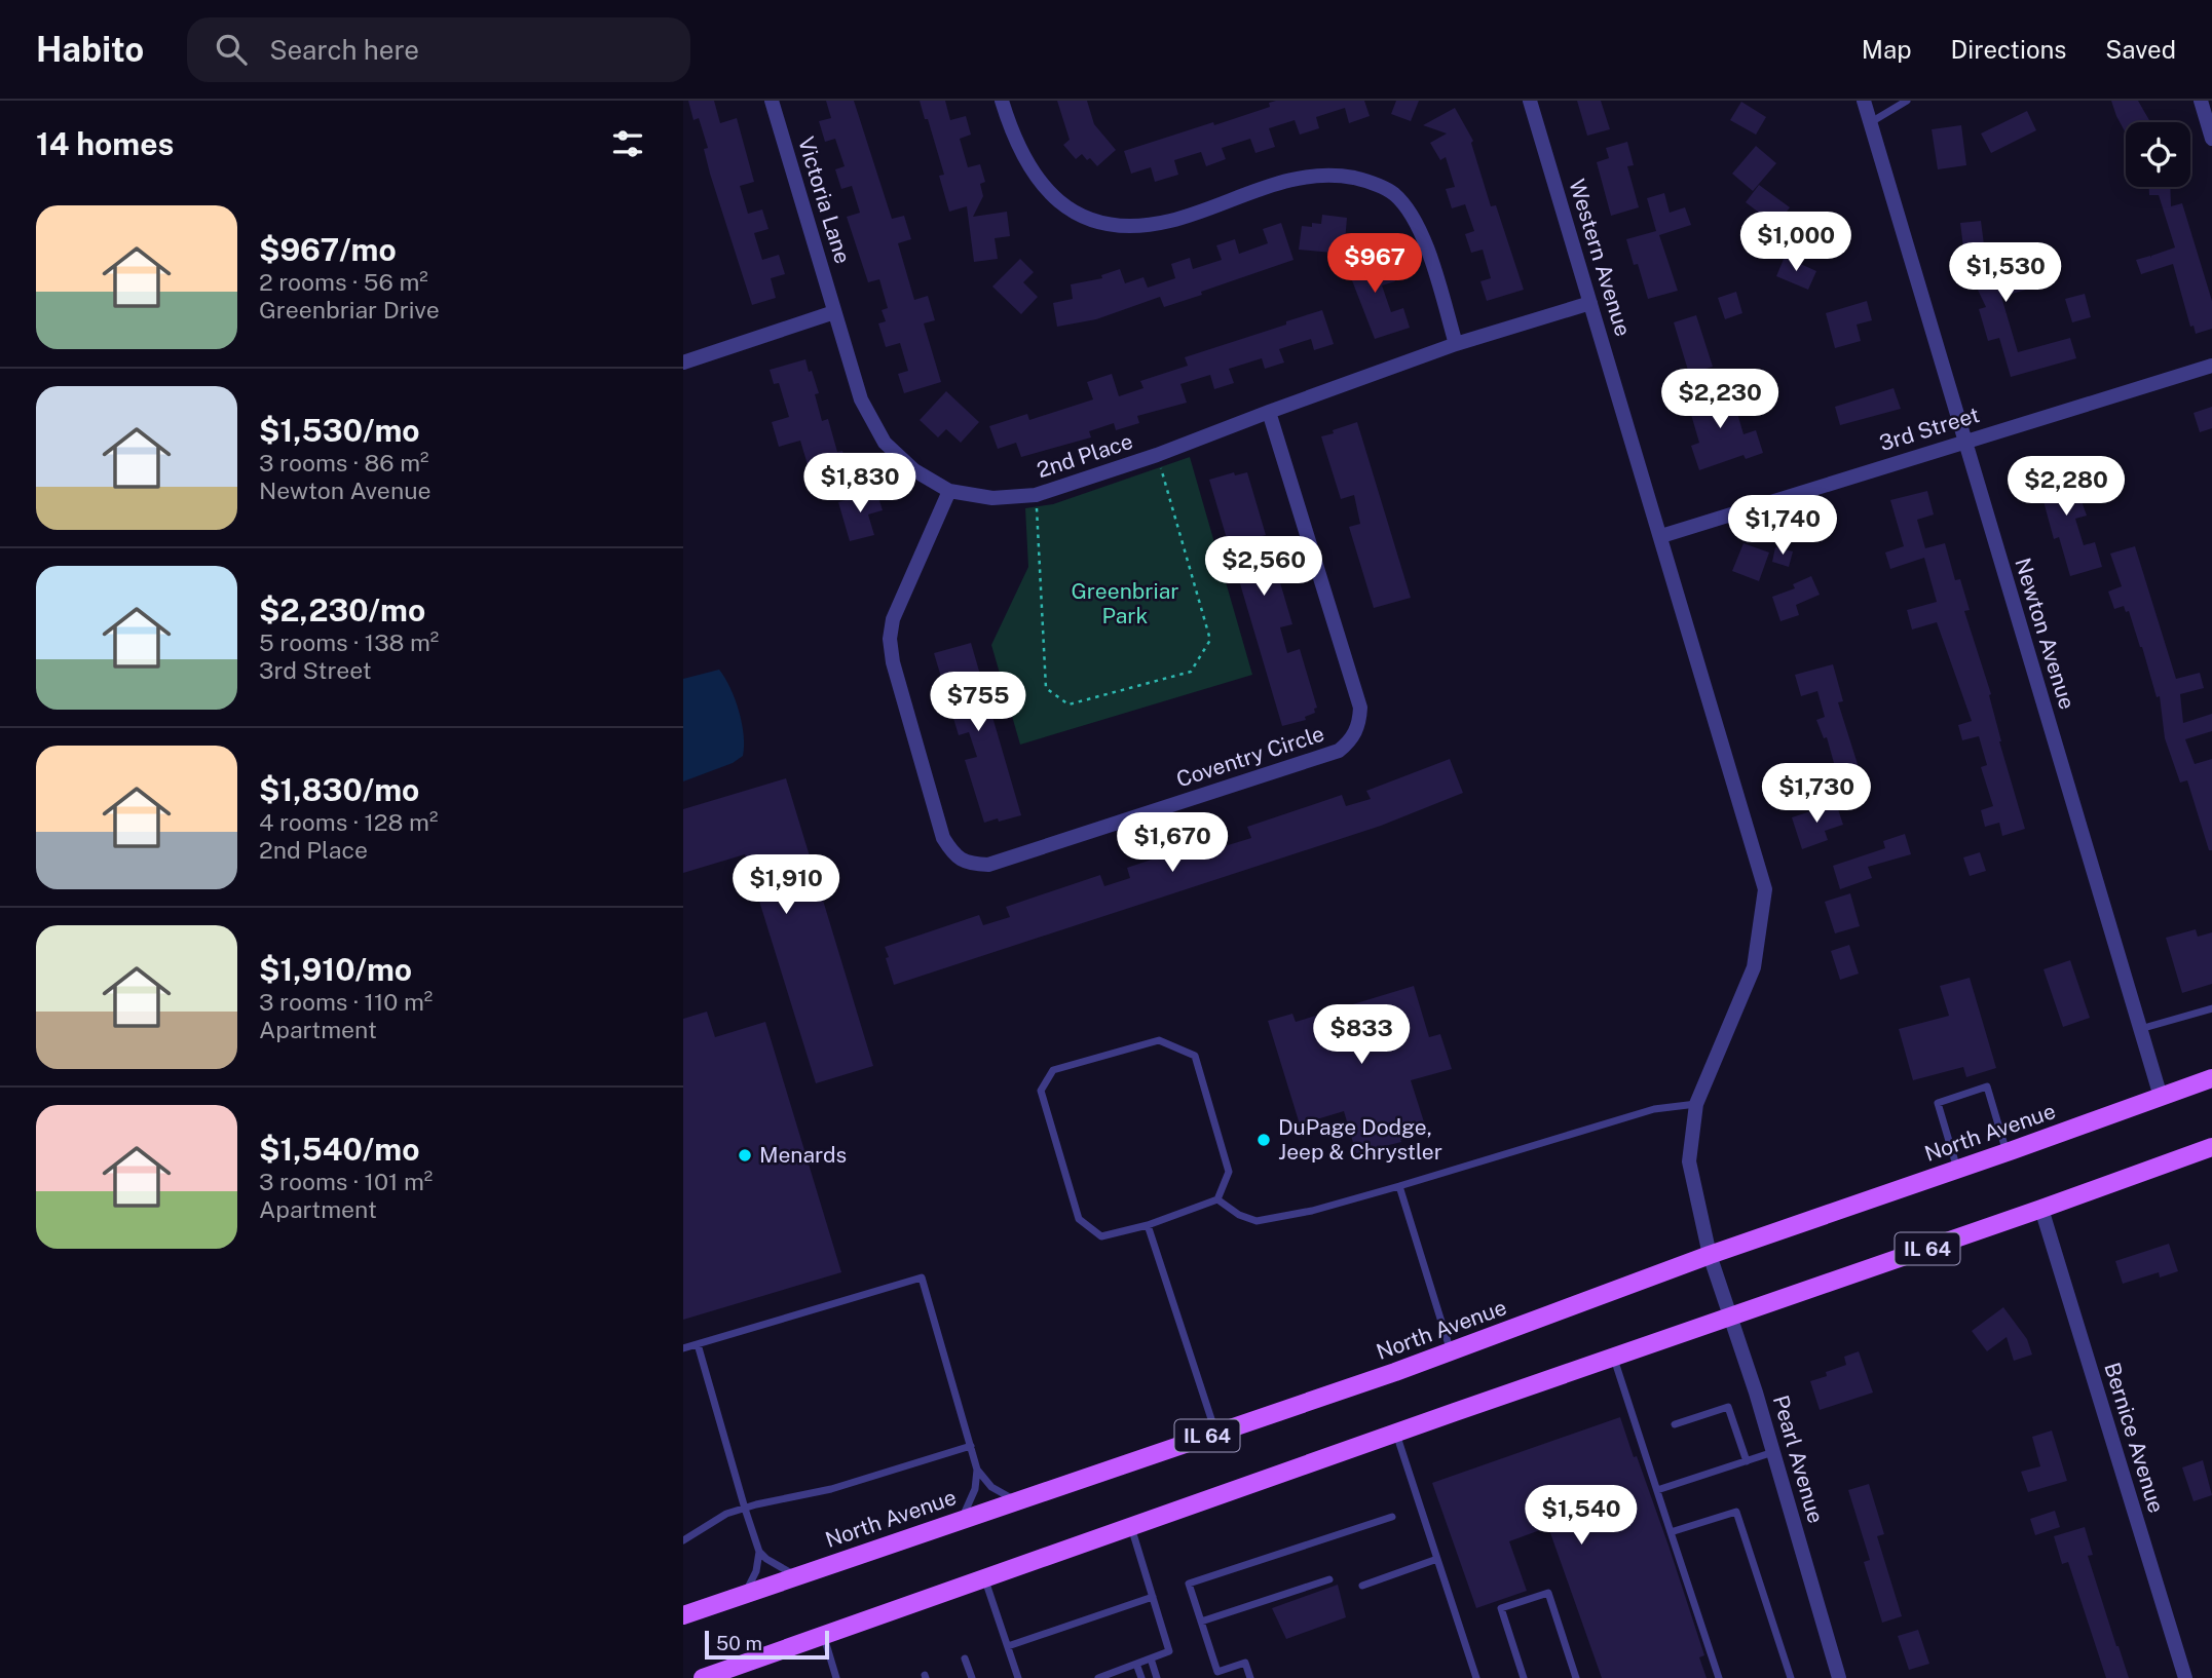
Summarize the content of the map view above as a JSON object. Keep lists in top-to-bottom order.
{
  "streets": {
    "main road": ["North Avenue", "IL 64"],
    "street": [
      "Victoria Lane",
      "Western Avenue",
      "3rd Street",
      "2nd Place",
      "Newton Avenue",
      "Coventry Circle",
      "Bernice Avenue",
      "Pearl Avenue"
    ]
  },
  "crossings": [
    ["Victoria Lane", "2nd Place"],
    ["Western Avenue", "3rd Street"],
    ["Western Avenue", "2nd Place"],
    ["Western Avenue", "North Avenue"],
    ["Western Avenue", "Pearl Avenue"],
    ["3rd Street", "Newton Avenue"],
    ["2nd Place", "Coventry Circle"],
    ["Newton Avenue", "North Avenue"],
    ["North Avenue", "Pearl Avenue"],
    ["IL 64", "Bernice Avenue"],
    ["IL 64", "Pearl Avenue"]
  ],
  "parks": ["Greenbriar Park"],
  "places": ["DuPage Dodge, Jeep & Chrystler", "Menards"],
  "scale_bar": "50 m",
  "page": {
    "header": "Habito",
    "search": "Search here",
    "nav": ["Map", "Directions", "Saved"],
    "heading": "14 homes",
    "list": [
      {
        "name": "$967/mo",
        "note": "2 rooms · 56 m² · Greenbriar Drive"
      },
      {
        "name": "$1,530/mo",
        "note": "3 rooms · 86 m² · Newton Avenue"
      },
      {
        "name": "$2,230/mo",
        "note": "5 rooms · 138 m² · 3rd Street"
      },
      {
        "name": "$1,830/mo",
        "note": "4 rooms · 128 m² · 2nd Place"
      },
      {
        "name": "$1,910/mo",
        "note": "3 rooms · 110 m² · Apartment"
      },
      {
        "name": "$1,540/mo",
        "note": "3 rooms · 101 m² · Apartment"
      }
    ],
    "price": [
      "$1,000",
      "$967",
      "$1,530",
      "$2,230",
      "$1,830",
      "$2,280",
      "$1,740",
      "$2,560",
      "$755",
      "$1,730",
      "$1,670",
      "$1,910",
      "$833",
      "$1,540"
    ],
    "scale": "50 m"
  }
}
